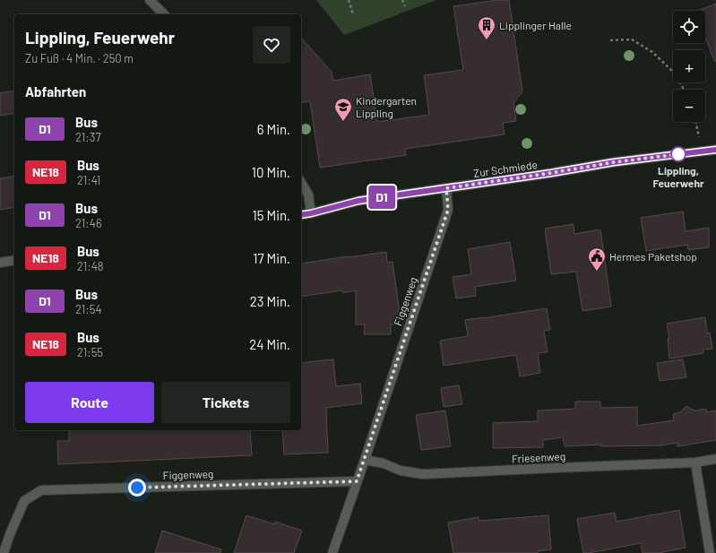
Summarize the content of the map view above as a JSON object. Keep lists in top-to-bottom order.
{
  "streets": {
    "street": ["Zur Schmiede", "Figgenweg", "Friesenweg"]
  },
  "crossings": [
    ["Zur Schmiede", "Figgenweg"],
    ["Figgenweg", "Friesenweg"]
  ],
  "places": {
    "building": ["Lipplinger Halle"],
    "school or university": ["Kindergarten Lippling"],
    "other": ["Lippling, Feuerwehr"],
    "public building": ["Hermes Paketshop"]
  },
  "lines": ["bus line D1"],
  "page": {
    "on_map": "D1",
    "map_buttons": ["+", "−"],
    "heading": [
      ["Lippling, Feuerwehr", "Zu Fuß · 4 Min. · 250 m"],
      "Abfahrten"
    ],
    "list": [
      {
        "mark": "D1",
        "name": "Bus",
        "note": "21:37",
        "value": "6 Min."
      },
      {
        "mark": "NE18",
        "name": "Bus",
        "note": "21:41",
        "value": "10 Min."
      },
      {
        "mark": "D1",
        "name": "Bus",
        "note": "21:46",
        "value": "15 Min."
      },
      {
        "mark": "NE18",
        "name": "Bus",
        "note": "21:48",
        "value": "17 Min."
      },
      {
        "mark": "D1",
        "name": "Bus",
        "note": "21:54",
        "value": "23 Min."
      },
      {
        "mark": "NE18",
        "name": "Bus",
        "note": "21:55",
        "value": "24 Min."
      }
    ],
    "buttons": ["Route", "Tickets"]
  }
}
